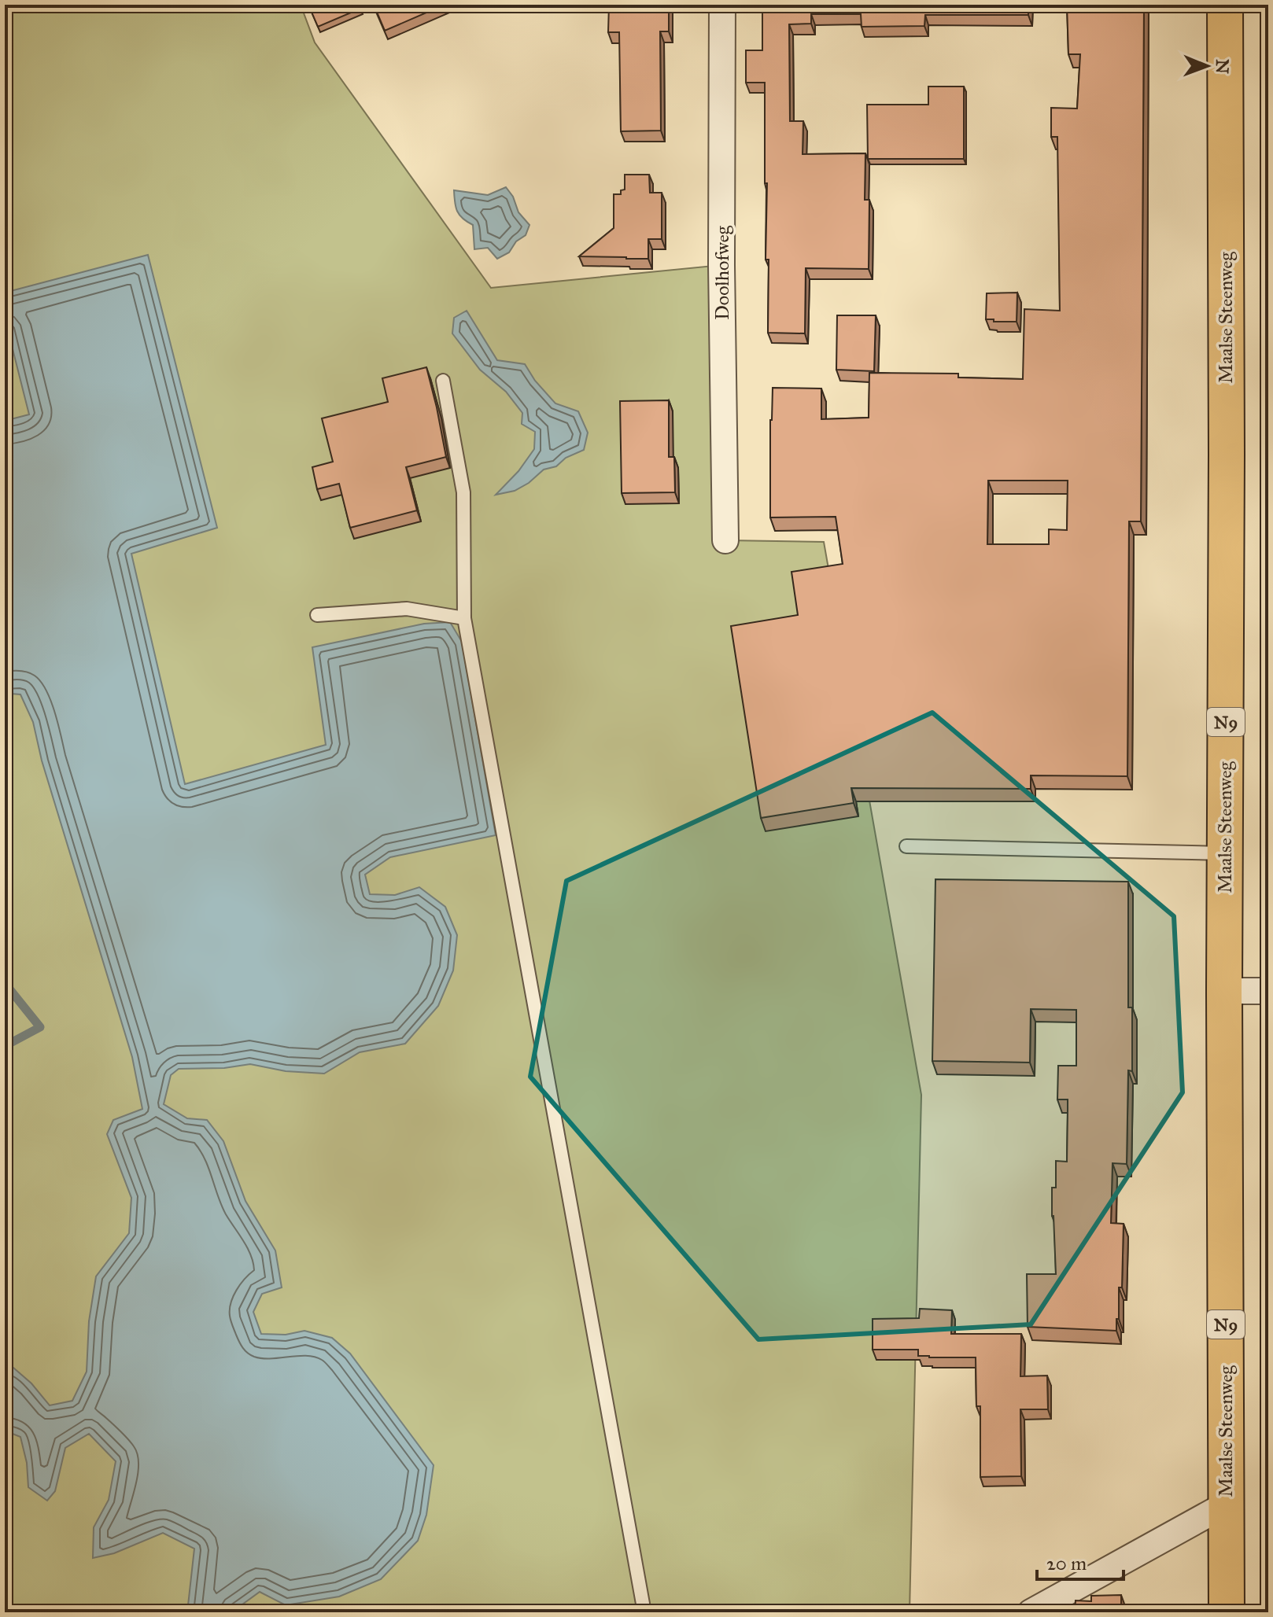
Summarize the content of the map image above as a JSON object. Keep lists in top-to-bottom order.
{
  "streets": {
    "main road": ["Maalse Steenweg", "N9"],
    "street": ["Doolhofweg"]
  },
  "scale_bar": "20 m",
  "north": "right"
}
